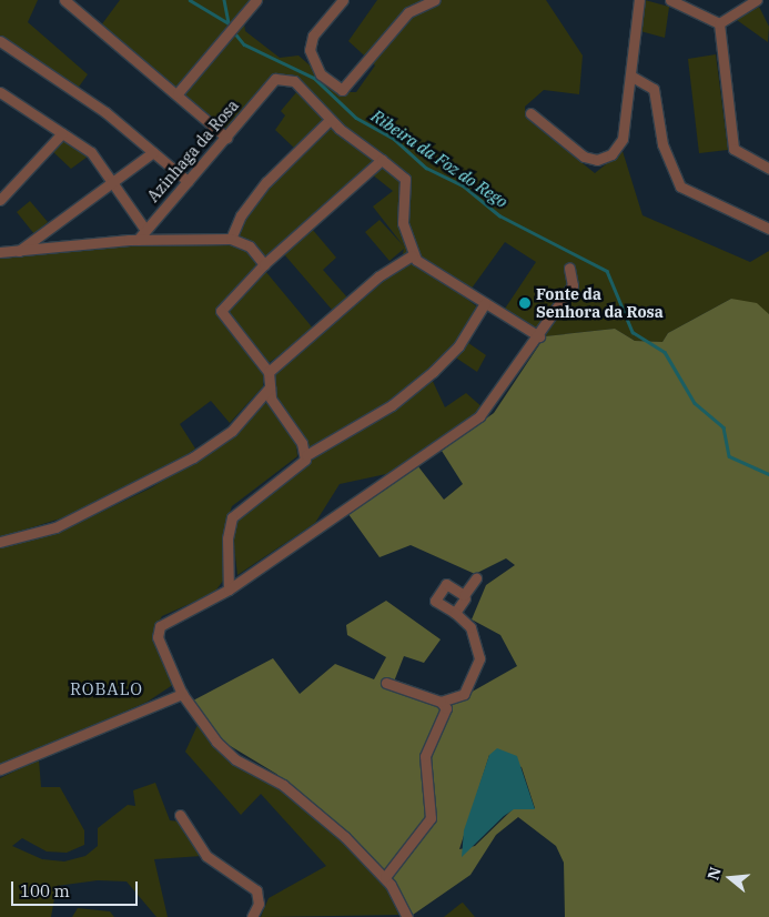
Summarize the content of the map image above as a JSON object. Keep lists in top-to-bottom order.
{
  "streets": {
    "street": ["Azinhaga da Rosa"]
  },
  "districts": ["ROBALO"],
  "water": ["Ribeira da Foz do Rego"],
  "places": ["Fonte da Senhora da Rosa"],
  "scale_bar": "100 m",
  "north": "left"
}
